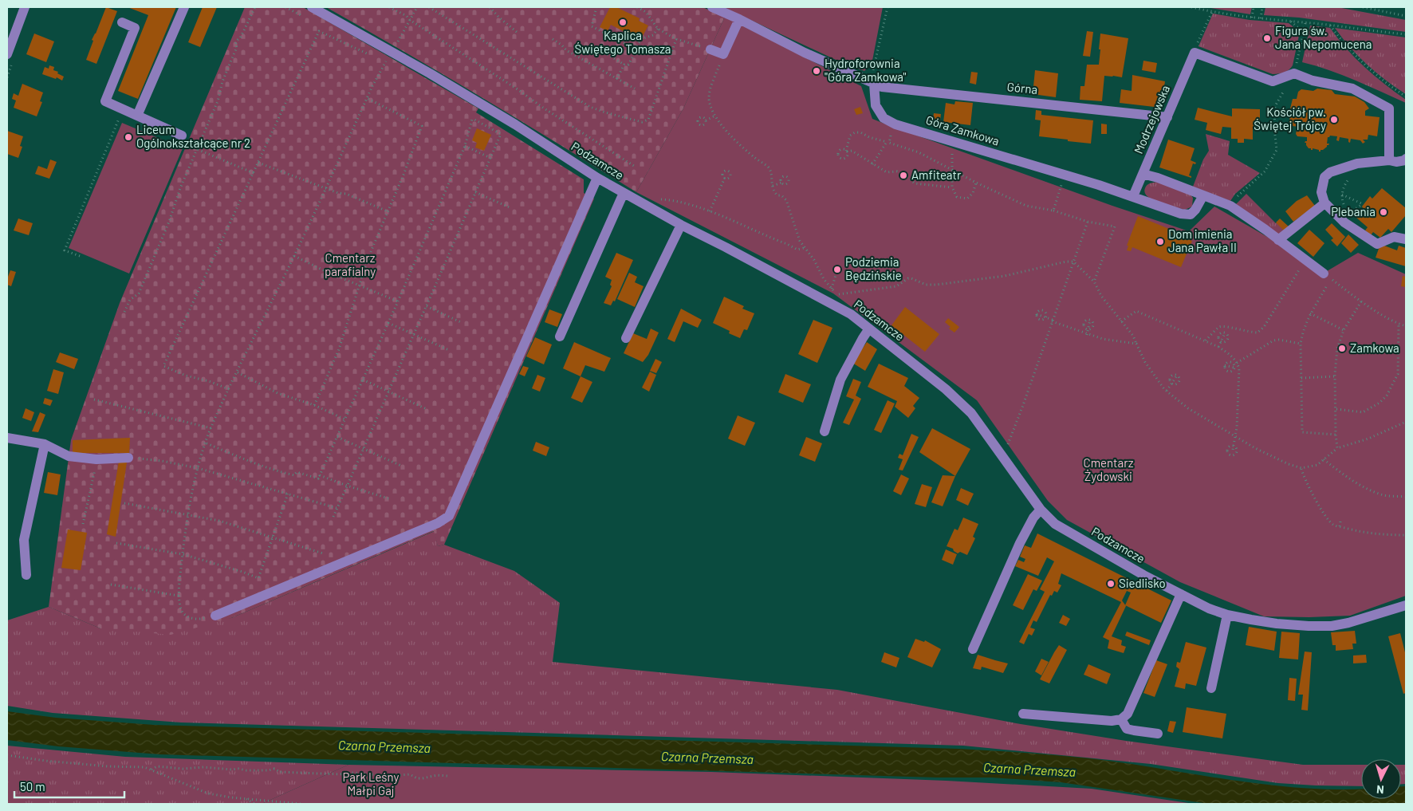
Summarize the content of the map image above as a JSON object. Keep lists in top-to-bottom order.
{
  "streets": {
    "street": [
      "Górna",
      "Modrzejowska",
      "Góra Zamkowa",
      "Podzamcze"
    ]
  },
  "crossings": [
    ["Górna", "Modrzejowska"],
    ["Górna", "Góra Zamkowa"],
    ["Modrzejowska", "Góra Zamkowa"]
  ],
  "water": ["Czarna Przemsza"],
  "parks": ["Cmentarz parafialny", "Cmentarz Żydowski", "Park Leśny Małpi Gaj"],
  "places": [
    "Kaplica Świętego Tomasza",
    "Figura św. Jana Nepomucena",
    "Hydroforownia \"Góra Zamkowa\"",
    "Kościół pw. Świętej Trójcy",
    "Liceum Ogólnokształcące nr 2",
    "Amfiteatr",
    "Plebania",
    "Dom imienia Jana Pawła II",
    "Podziemia Będzińskie",
    "Zamkowa",
    "Siedlisko"
  ],
  "scale_bar": "50 m",
  "north": "bottom"
}
